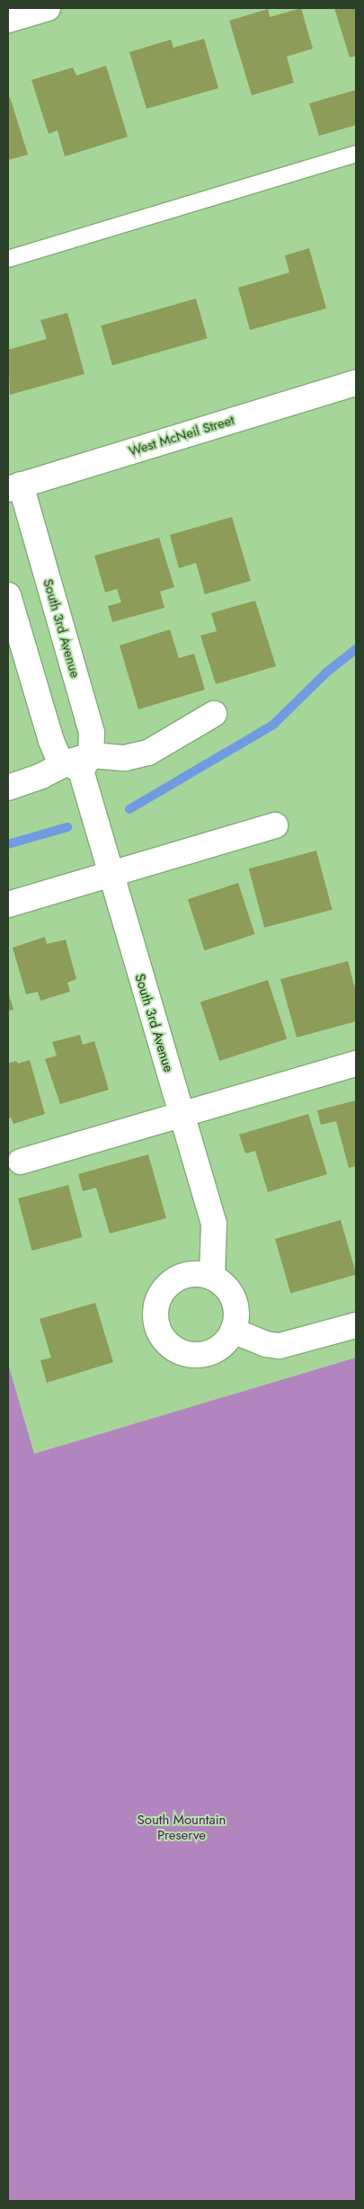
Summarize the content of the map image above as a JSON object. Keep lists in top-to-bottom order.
{
  "streets": {
    "street": ["West McNeil Street", "South 3rd Avenue"]
  },
  "crossings": [
    ["West McNeil Street", "South 3rd Avenue"]
  ],
  "parks": ["South Mountain Preserve"]
}
